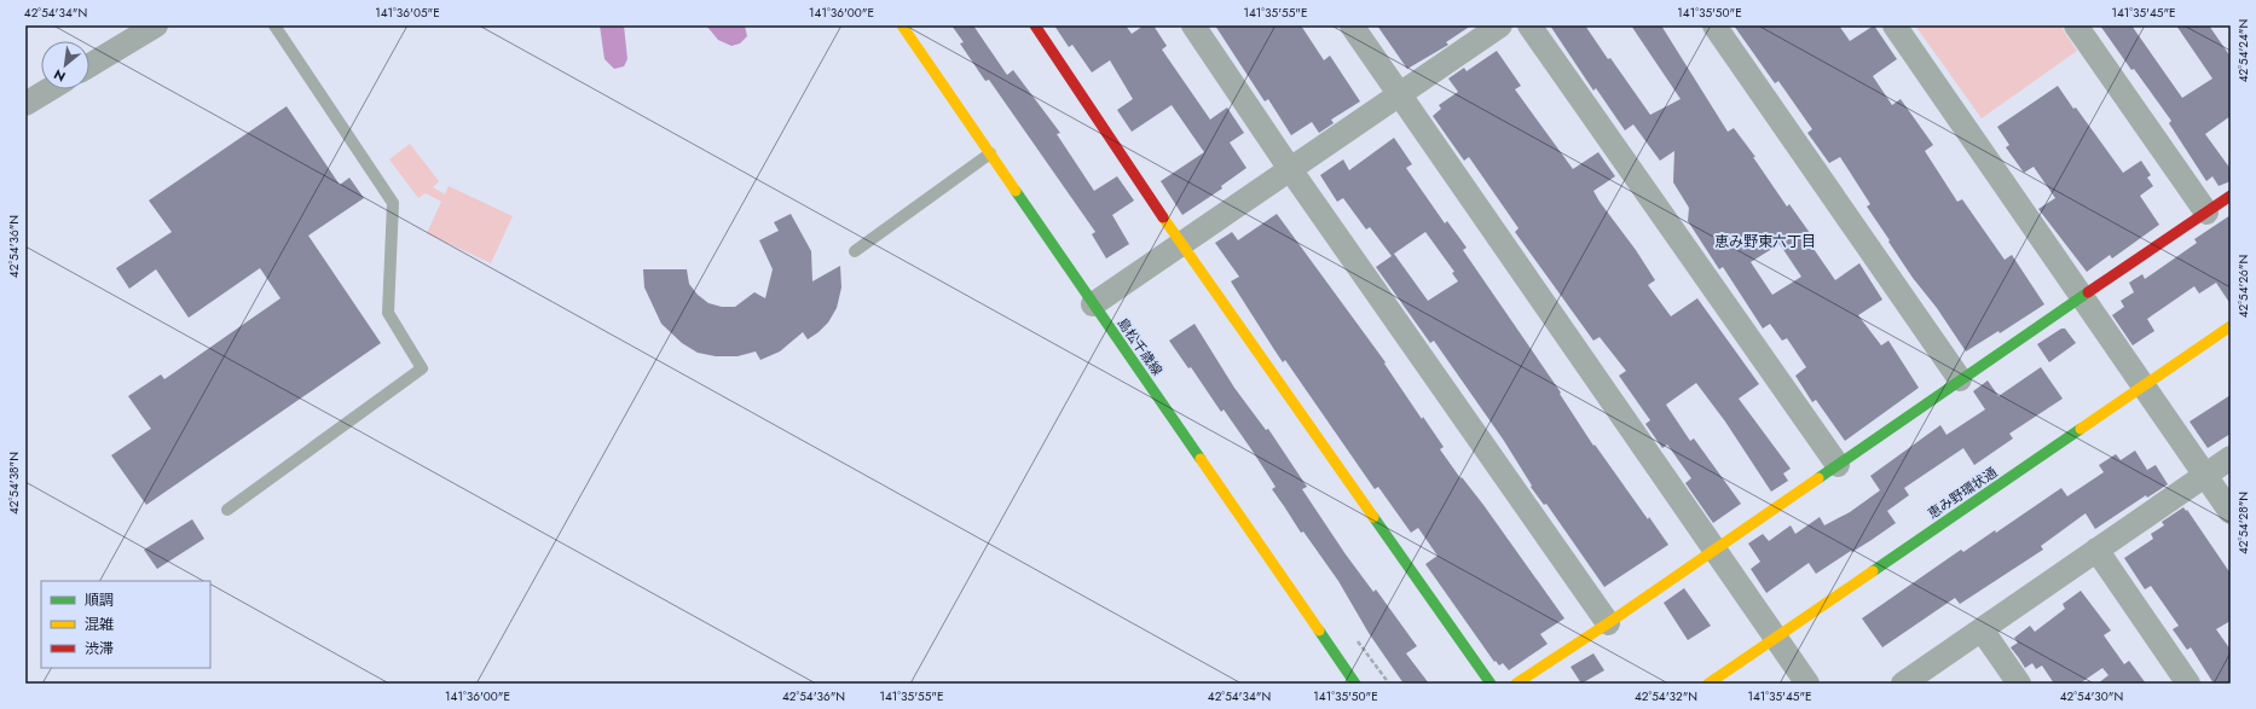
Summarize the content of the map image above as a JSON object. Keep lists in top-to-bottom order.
{
  "streets": {
    "street": ["島松千歳線", "恵み野環状通"]
  },
  "districts": ["恵み野東六丁目"],
  "legend": ["順調", "混雑", "渋滞"],
  "north": "bottom left",
  "coordinates": [
    "42°54'34\"N",
    "141°36'05\"E",
    "141°36'00\"E",
    "141°35'55\"E",
    "141°35'50\"E",
    "141°35'45\"E",
    "42°54'24\"N",
    "42°54'36\"N",
    "42°54'26\"N",
    "42°54'38\"N",
    "42°54'28\"N",
    "42°54'32\"N",
    "42°54'30\"N"
  ]
}
